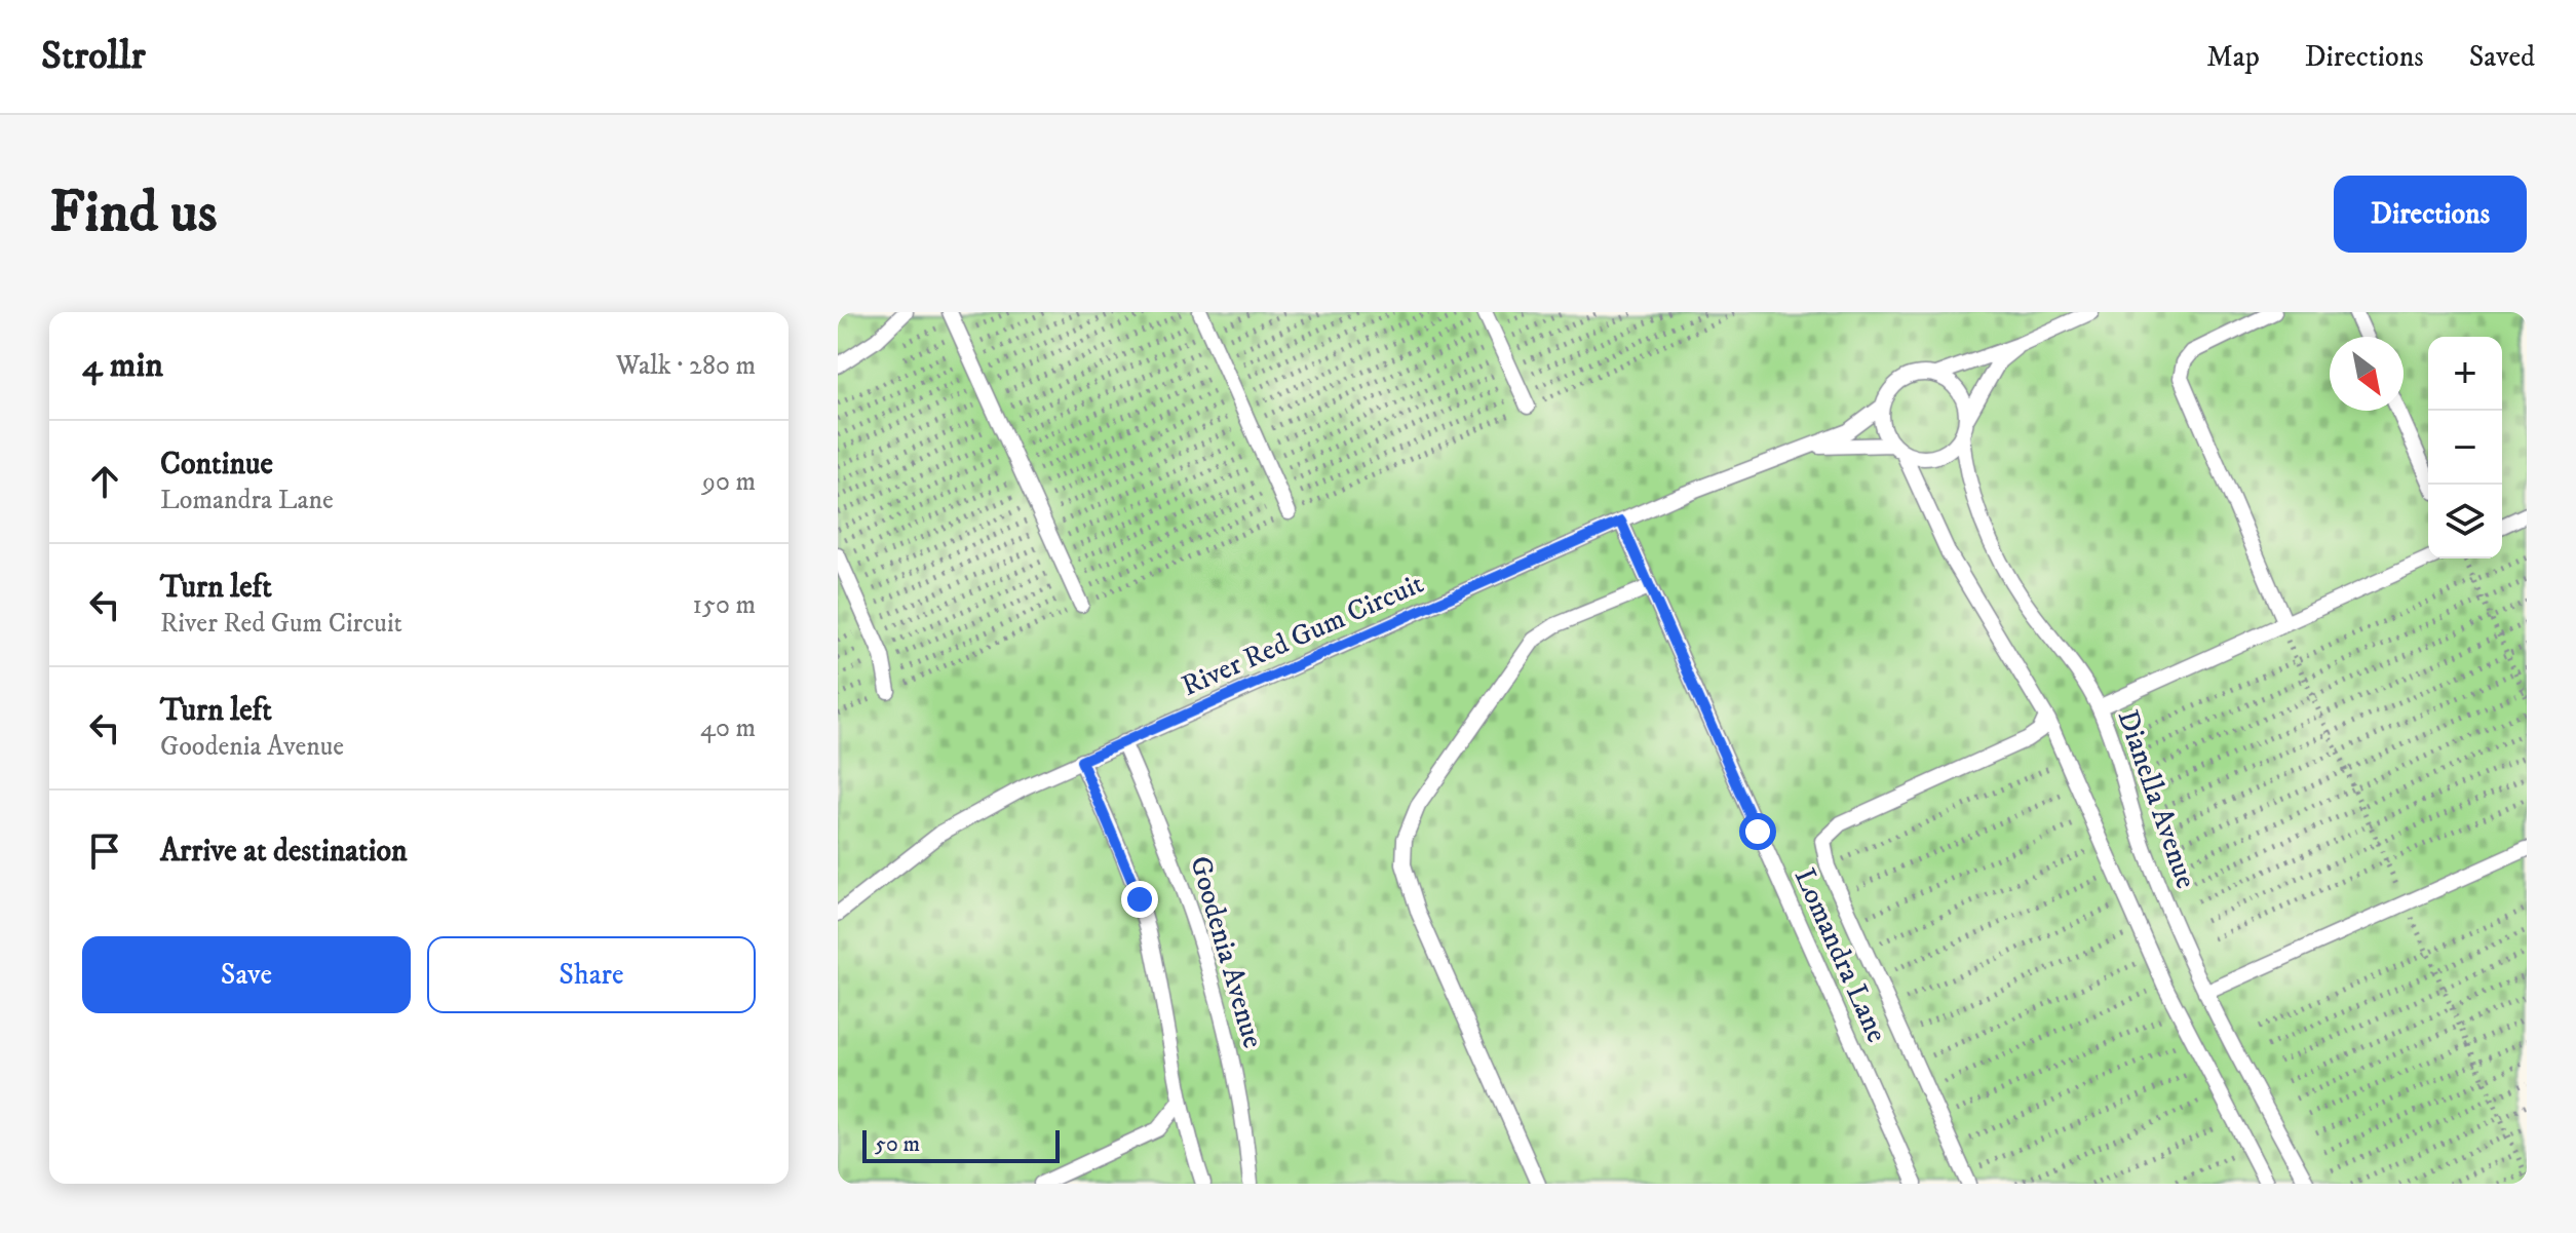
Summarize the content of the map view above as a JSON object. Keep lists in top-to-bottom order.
{
  "streets": {
    "lane": [
      "River Red Gum Circuit",
      "Dianella Avenue",
      "Goodenia Avenue",
      "Lomandra Lane"
    ]
  },
  "crossings": [
    ["River Red Gum Circuit", "Goodenia Avenue"],
    ["River Red Gum Circuit", "Lomandra Lane"]
  ],
  "scale_bar": "50 m",
  "north": "bottom right",
  "page": {
    "header": "Strollr",
    "nav": ["Map", "Directions", "Saved"],
    "buttons": [
      "Directions",
      ["Save", "Share"]
    ],
    "title": "Find us",
    "heading": ["4 min", "Walk · 280 m"],
    "map_buttons": ["+", "−"],
    "list": [
      ["Continue", "Lomandra Lane", "90 m"],
      ["Turn left", "River Red Gum Circuit", "150 m"],
      ["Turn left", "Goodenia Avenue", "40 m"],
      "Arrive at destination"
    ],
    "scale": "50 m"
  }
}
